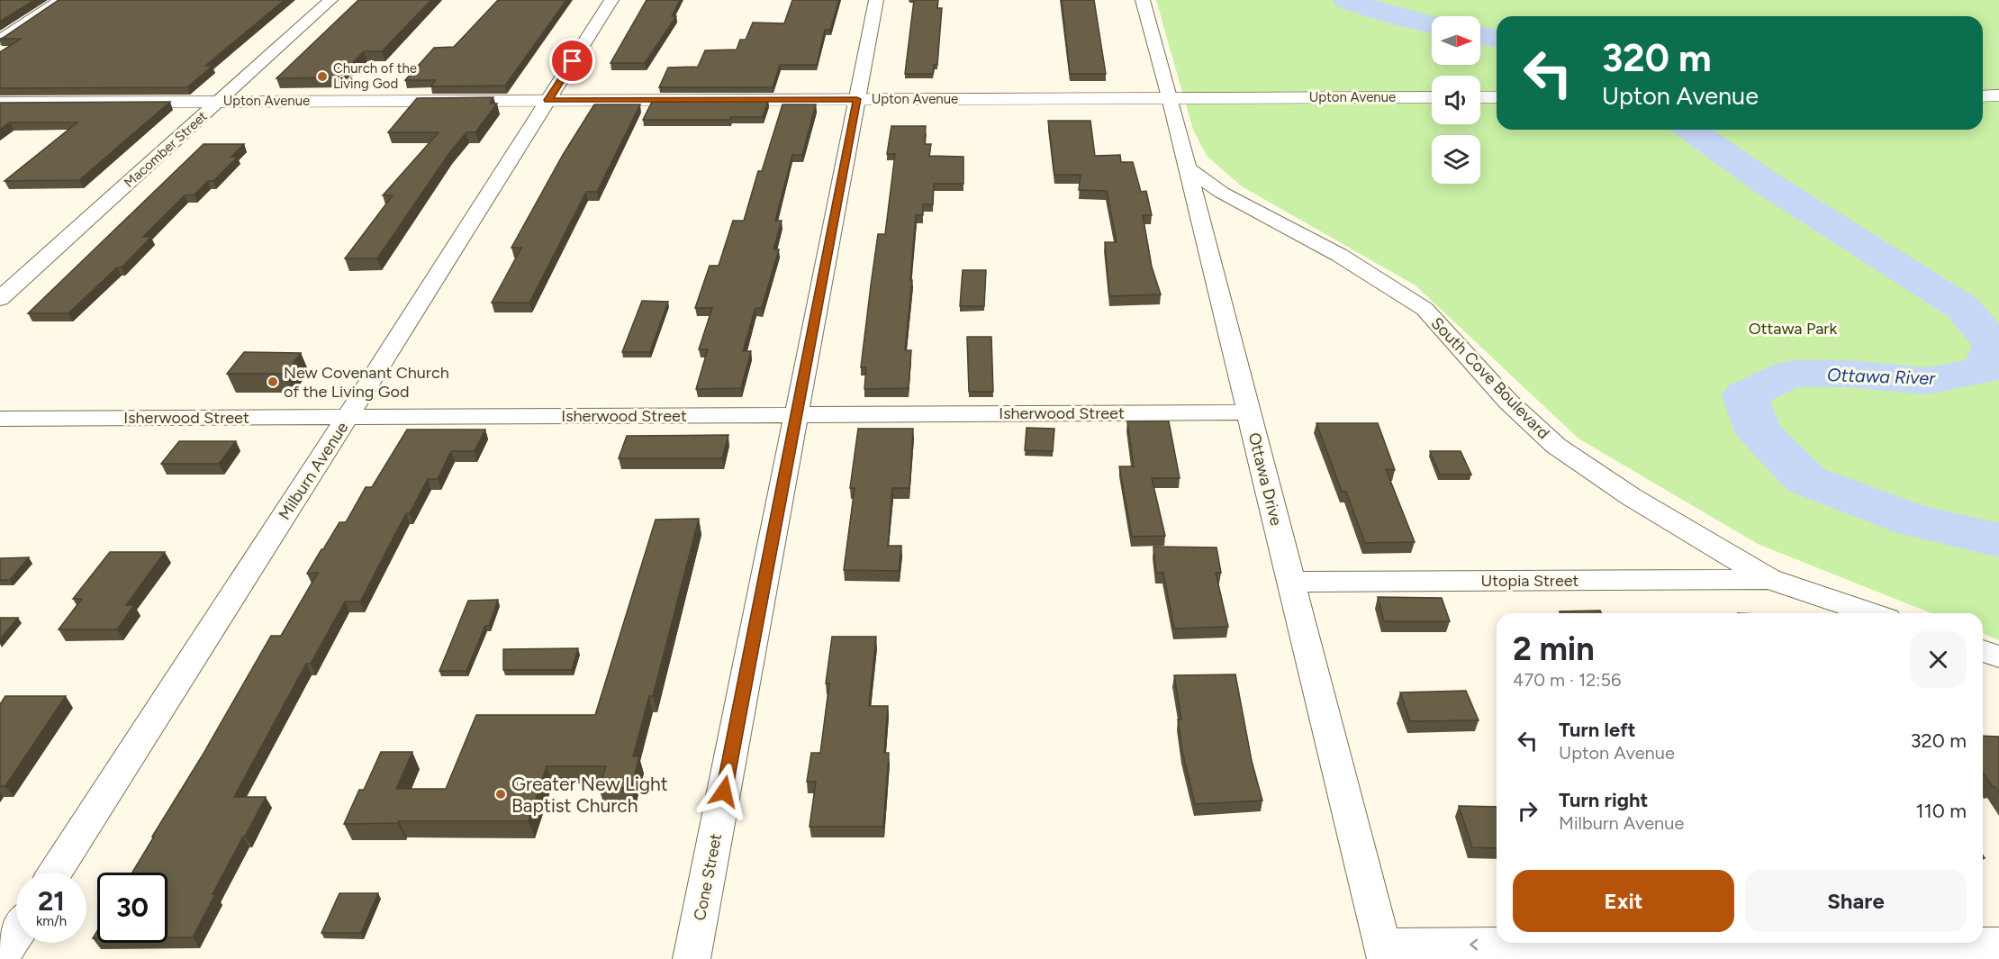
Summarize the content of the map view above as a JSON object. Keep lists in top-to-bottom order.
{
  "streets": {
    "street": [
      "Upton Avenue",
      "Macomber Street",
      "South Cove Boulevard",
      "Isherwood Street",
      "Milburn Avenue",
      "Ottawa Drive",
      "Utopia Street",
      "Cone Street"
    ]
  },
  "crossings": [
    ["Upton Avenue", "Macomber Street"],
    ["Upton Avenue", "Milburn Avenue"],
    ["Upton Avenue", "Ottawa Drive"],
    ["Upton Avenue", "Cone Street"],
    ["South Cove Boulevard", "Ottawa Drive"],
    ["South Cove Boulevard", "Utopia Street"],
    ["Isherwood Street", "Milburn Avenue"],
    ["Isherwood Street", "Ottawa Drive"],
    ["Isherwood Street", "Cone Street"],
    ["Ottawa Drive", "Utopia Street"]
  ],
  "water": ["Ottawa River"],
  "parks": ["Ottawa Park"],
  "places": ["Church of the Living God", "New Covenant Church of the Living God", "Greater New Light Baptist Church"],
  "north": "right",
  "page": {
    "turn": ["320 m", "Upton Avenue"],
    "heading": ["2 min", "470 m · 12:56"],
    "list": [
      {
        "name": "Turn left",
        "note": "Upton Avenue",
        "value": "320 m"
      },
      {
        "name": "Turn right",
        "note": "Milburn Avenue",
        "value": "110 m"
      }
    ],
    "buttons": ["Exit", "Share"],
    "speed": "21 km/h",
    "limit": "30"
  }
}
